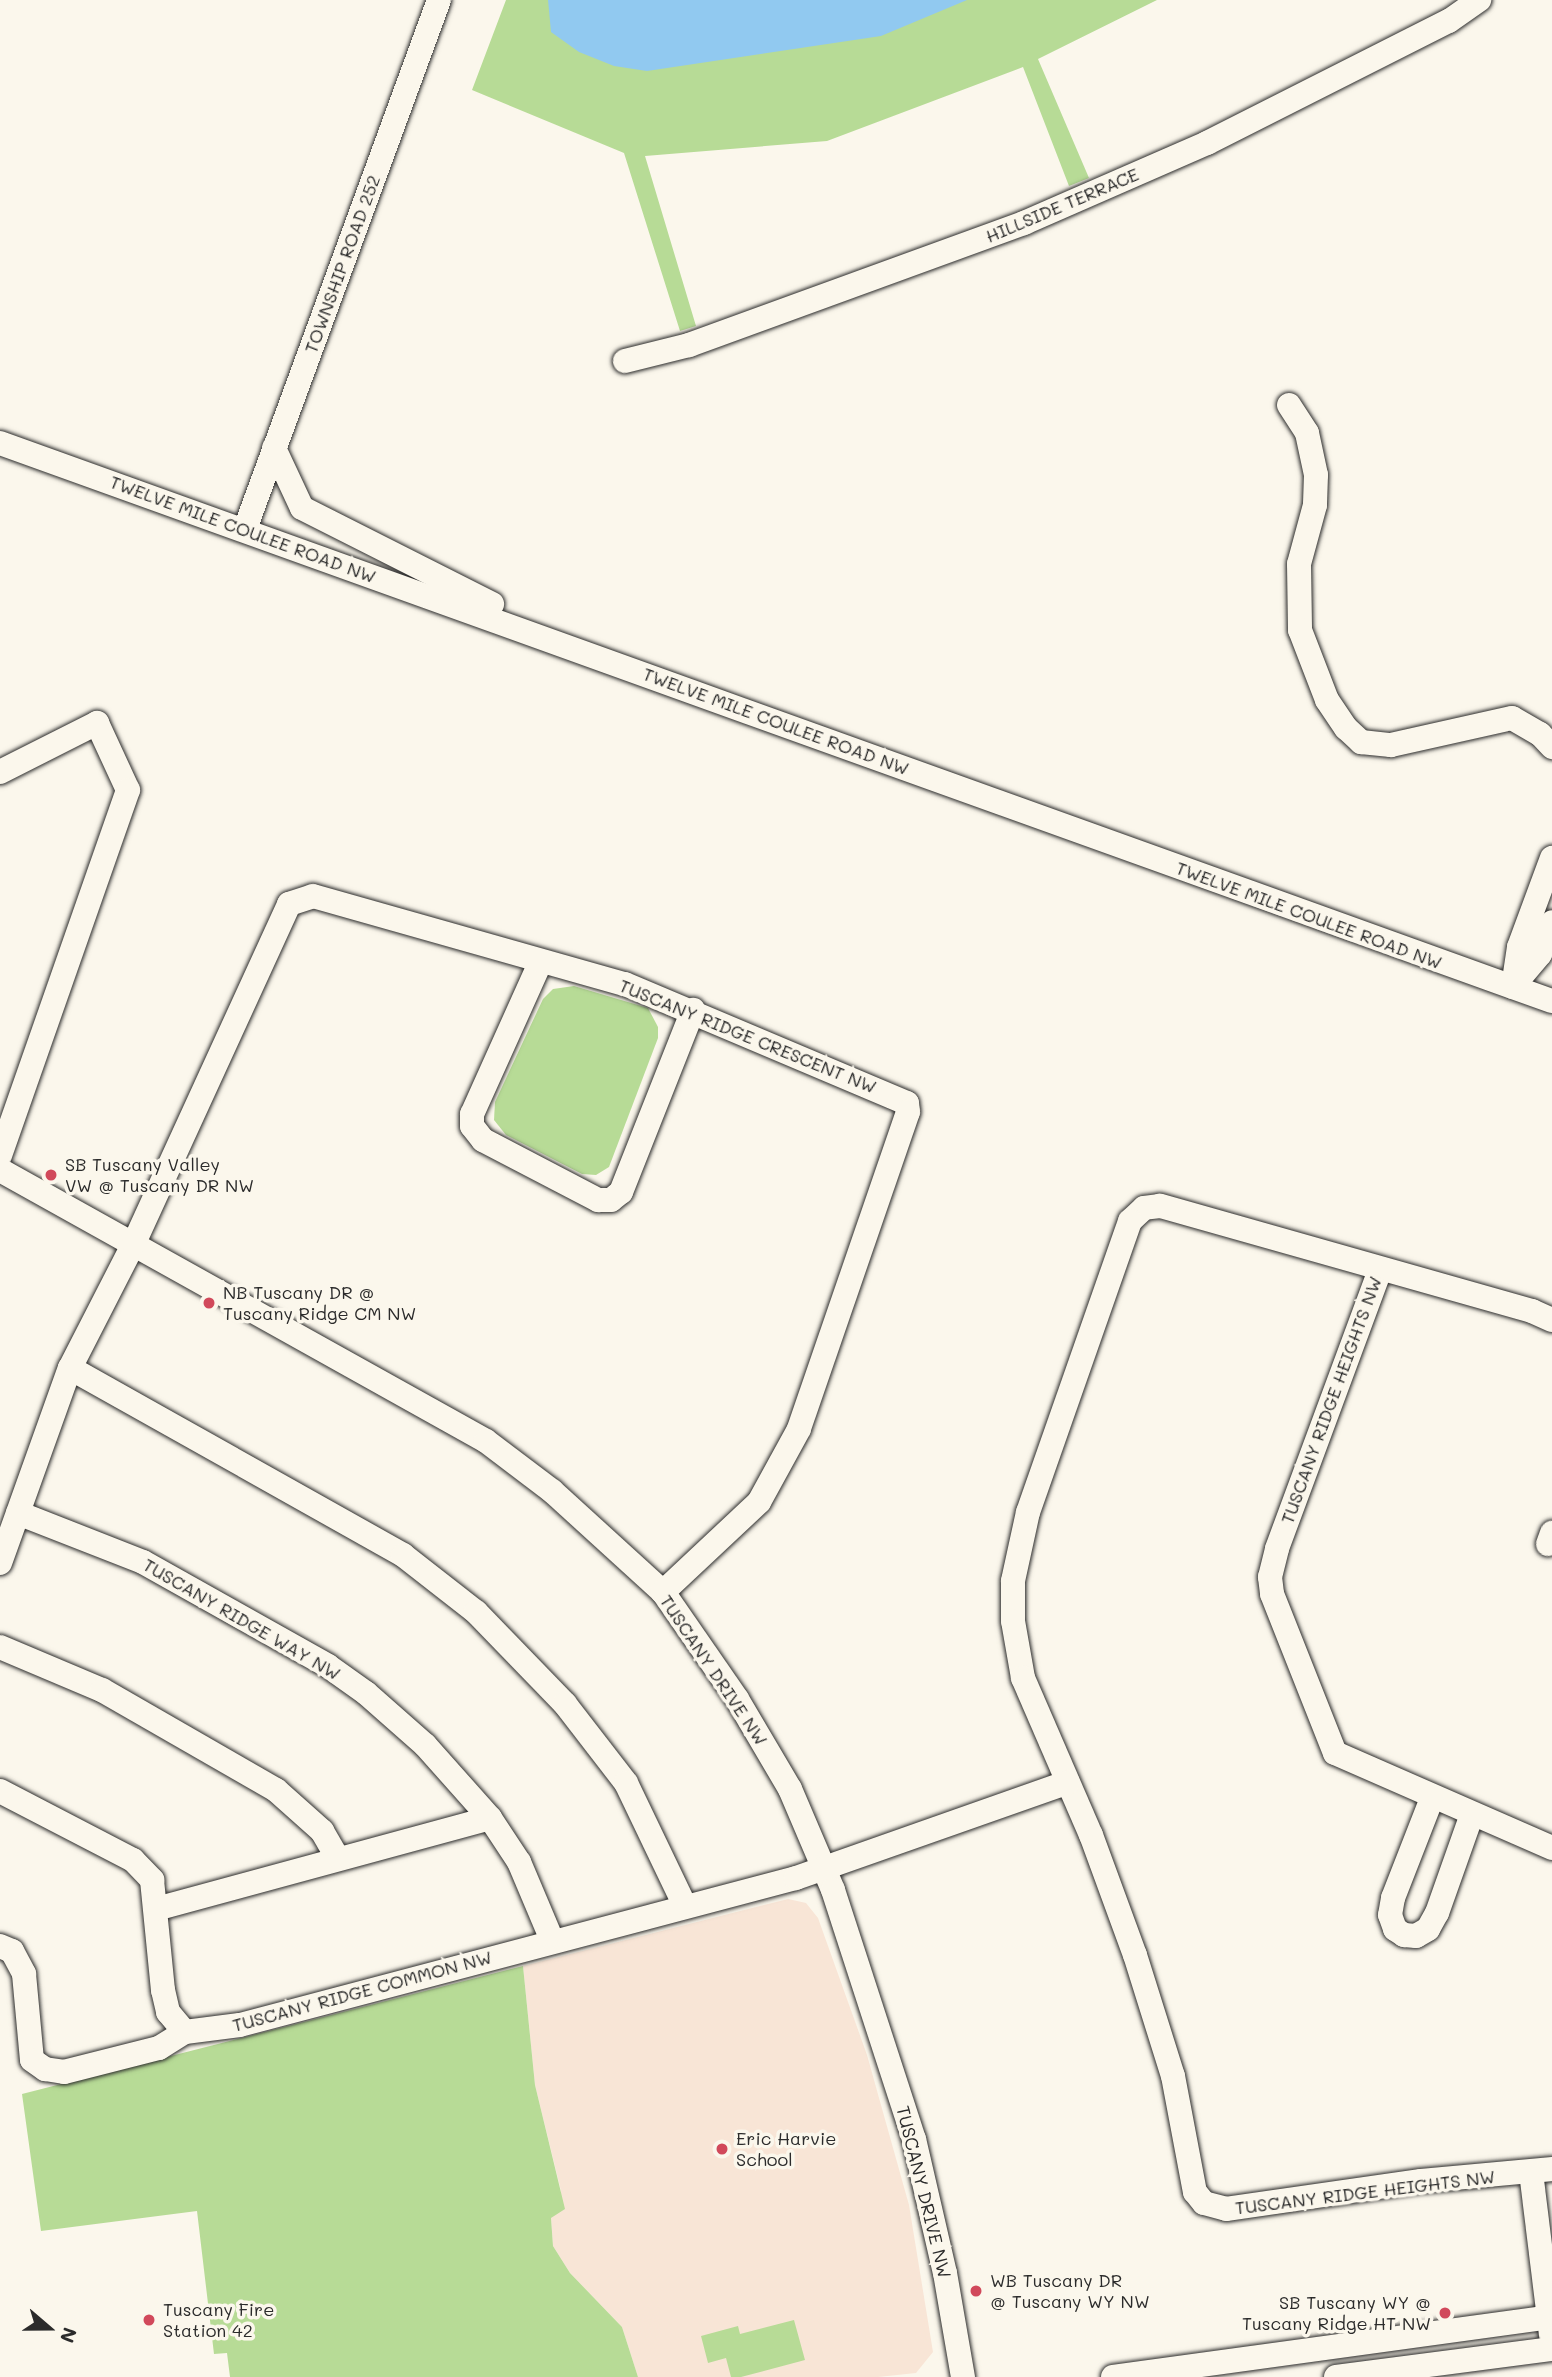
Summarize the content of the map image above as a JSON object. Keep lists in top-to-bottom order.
{
  "streets": {
    "street": [
      "HILLSIDE TERRACE",
      "TOWNSHIP ROAD 252",
      "TWELVE MILE COULEE ROAD NW",
      "TUSCANY RIDGE CRESCENT NW",
      "TUSCANY RIDGE HEIGHTS NW",
      "TUSCANY RIDGE WAY NW",
      "TUSCANY DRIVE NW",
      "TUSCANY RIDGE COMMON NW"
    ]
  },
  "crossings": [
    ["TOWNSHIP ROAD 252", "TWELVE MILE COULEE ROAD NW"],
    ["TUSCANY RIDGE CRESCENT NW", "TUSCANY DRIVE NW"],
    ["TUSCANY RIDGE WAY NW", "TUSCANY RIDGE COMMON NW"],
    ["TUSCANY DRIVE NW", "TUSCANY RIDGE COMMON NW"]
  ],
  "places": [
    "SB Tuscany Valley VW @ Tuscany DR NW",
    "NB Tuscany DR @ Tuscany Ridge CM NW",
    "Eric Harvie School",
    "WB Tuscany DR @ Tuscany WY NW",
    "SB Tuscany WY @ Tuscany Ridge HT NW",
    "Tuscany Fire Station 42"
  ],
  "north": "right"
}
